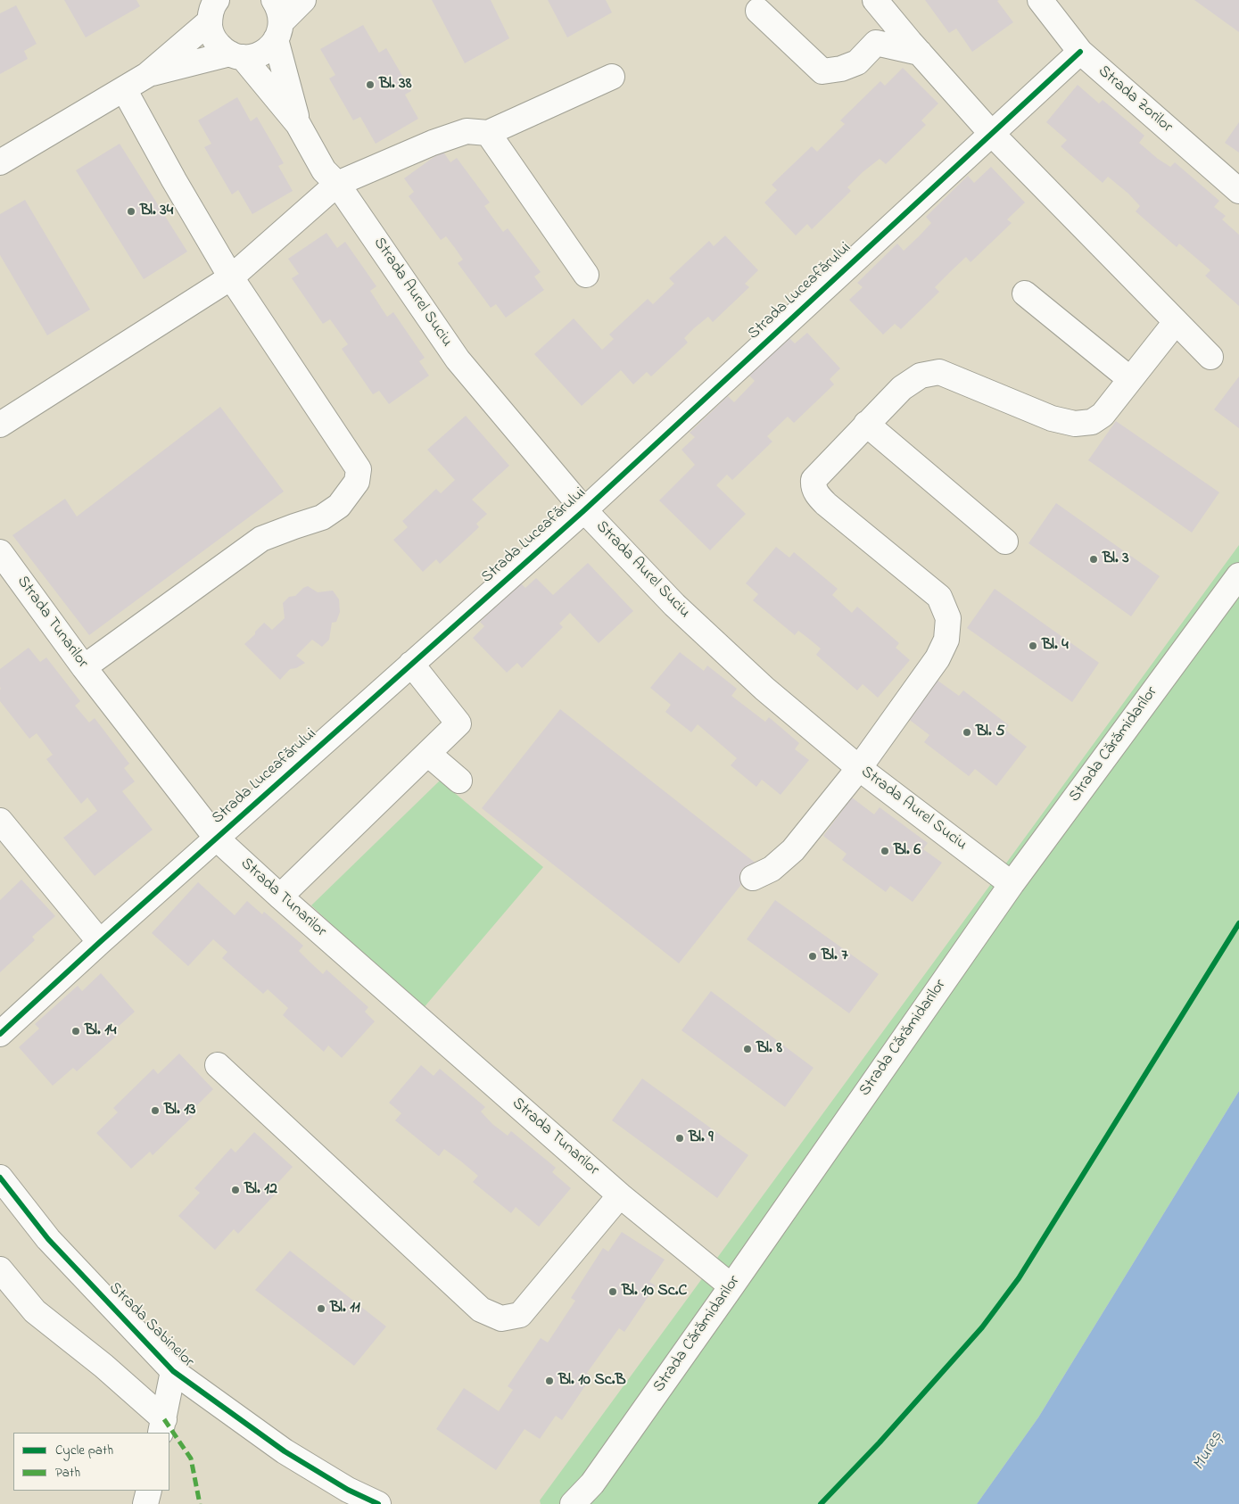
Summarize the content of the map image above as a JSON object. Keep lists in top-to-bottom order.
{
  "streets": {
    "street": [
      "Strada Zorilor",
      "Strada Luceafărului",
      "Strada Aurel Suciu",
      "Strada Tunarilor",
      "Strada Cărămidarilor",
      "Strada Sabinelor"
    ]
  },
  "crossings": [
    ["Strada Zorilor", "Strada Luceafărului"],
    ["Strada Luceafărului", "Strada Aurel Suciu"],
    ["Strada Luceafărului", "Strada Tunarilor"],
    ["Strada Aurel Suciu", "Strada Cărămidarilor"],
    ["Strada Tunarilor", "Strada Cărămidarilor"]
  ],
  "water": ["Mureș"],
  "places": [
    "Bl. 38",
    "Bl. 34",
    "Bl. 3",
    "Bl. 4",
    "Bl. 5",
    "Bl. 6",
    "Bl. 7",
    "Bl. 14",
    "Bl. 8",
    "Bl. 13",
    "Bl. 9",
    "Bl. 12",
    "Bl. 10 Sc.C",
    "Bl. 11",
    "Bl. 10 Sc.B"
  ],
  "legend": ["Cycle path", "Path"]
}
